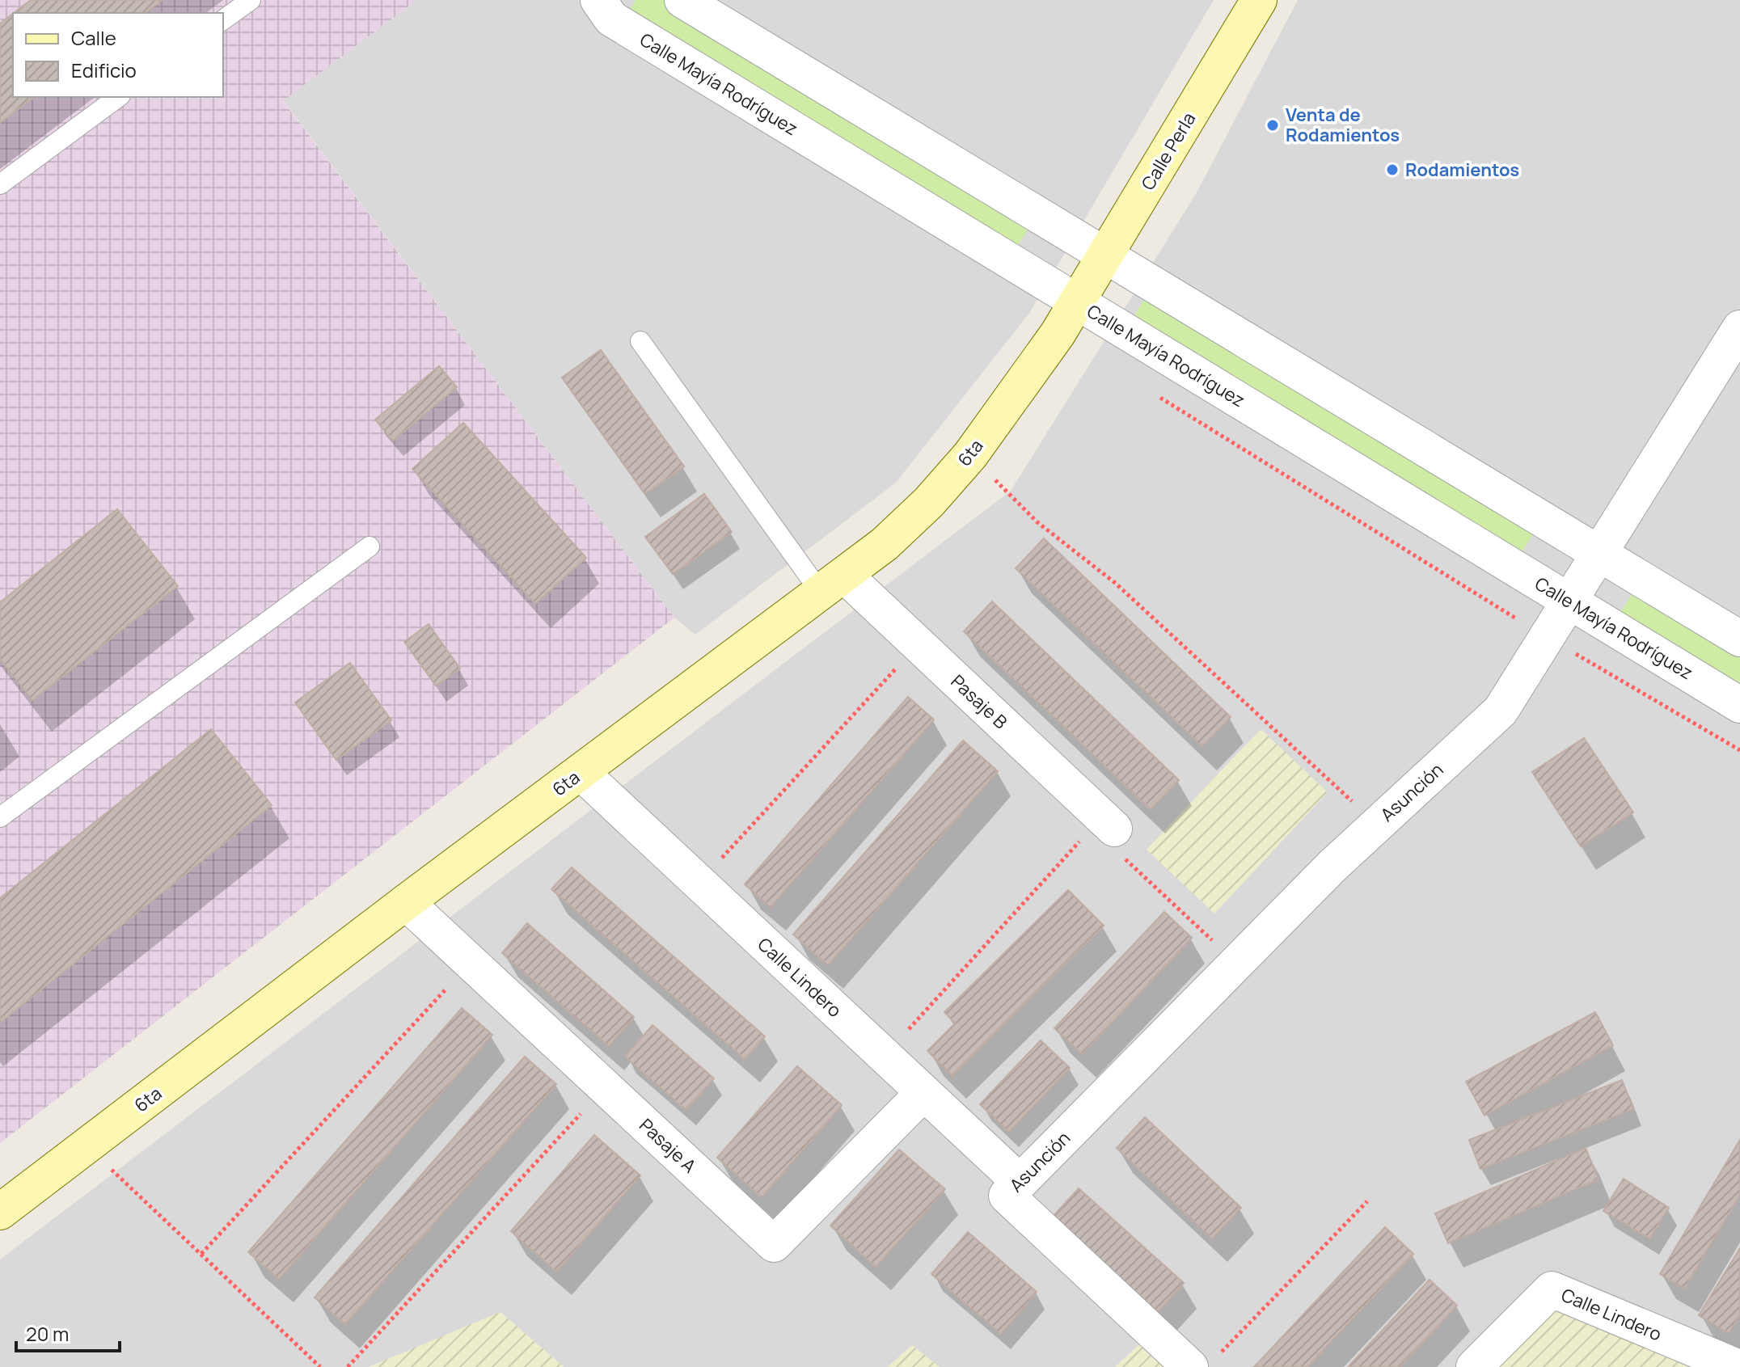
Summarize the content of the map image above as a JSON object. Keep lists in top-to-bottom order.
{
  "streets": {
    "main road": ["Calle Perla", "6ta"],
    "street": [
      "Calle Mayía Rodríguez",
      "Pasaje B",
      "Asunción",
      "Calle Lindero",
      "Pasaje A"
    ]
  },
  "crossings": [
    ["Calle Mayía Rodríguez", "Calle Perla"],
    ["Calle Mayía Rodríguez", "6ta"],
    ["Calle Mayía Rodríguez", "Asunción"],
    ["Calle Perla", "6ta"],
    ["6ta", "Pasaje B"],
    ["6ta", "Calle Lindero"],
    ["6ta", "Pasaje A"],
    ["Asunción", "Calle Lindero"],
    ["Calle Lindero", "Pasaje A"]
  ],
  "places": ["Venta de Rodamientos", "Rodamientos"],
  "legend": ["Calle", "Edificio"],
  "scale_bar": "20 m"
}
